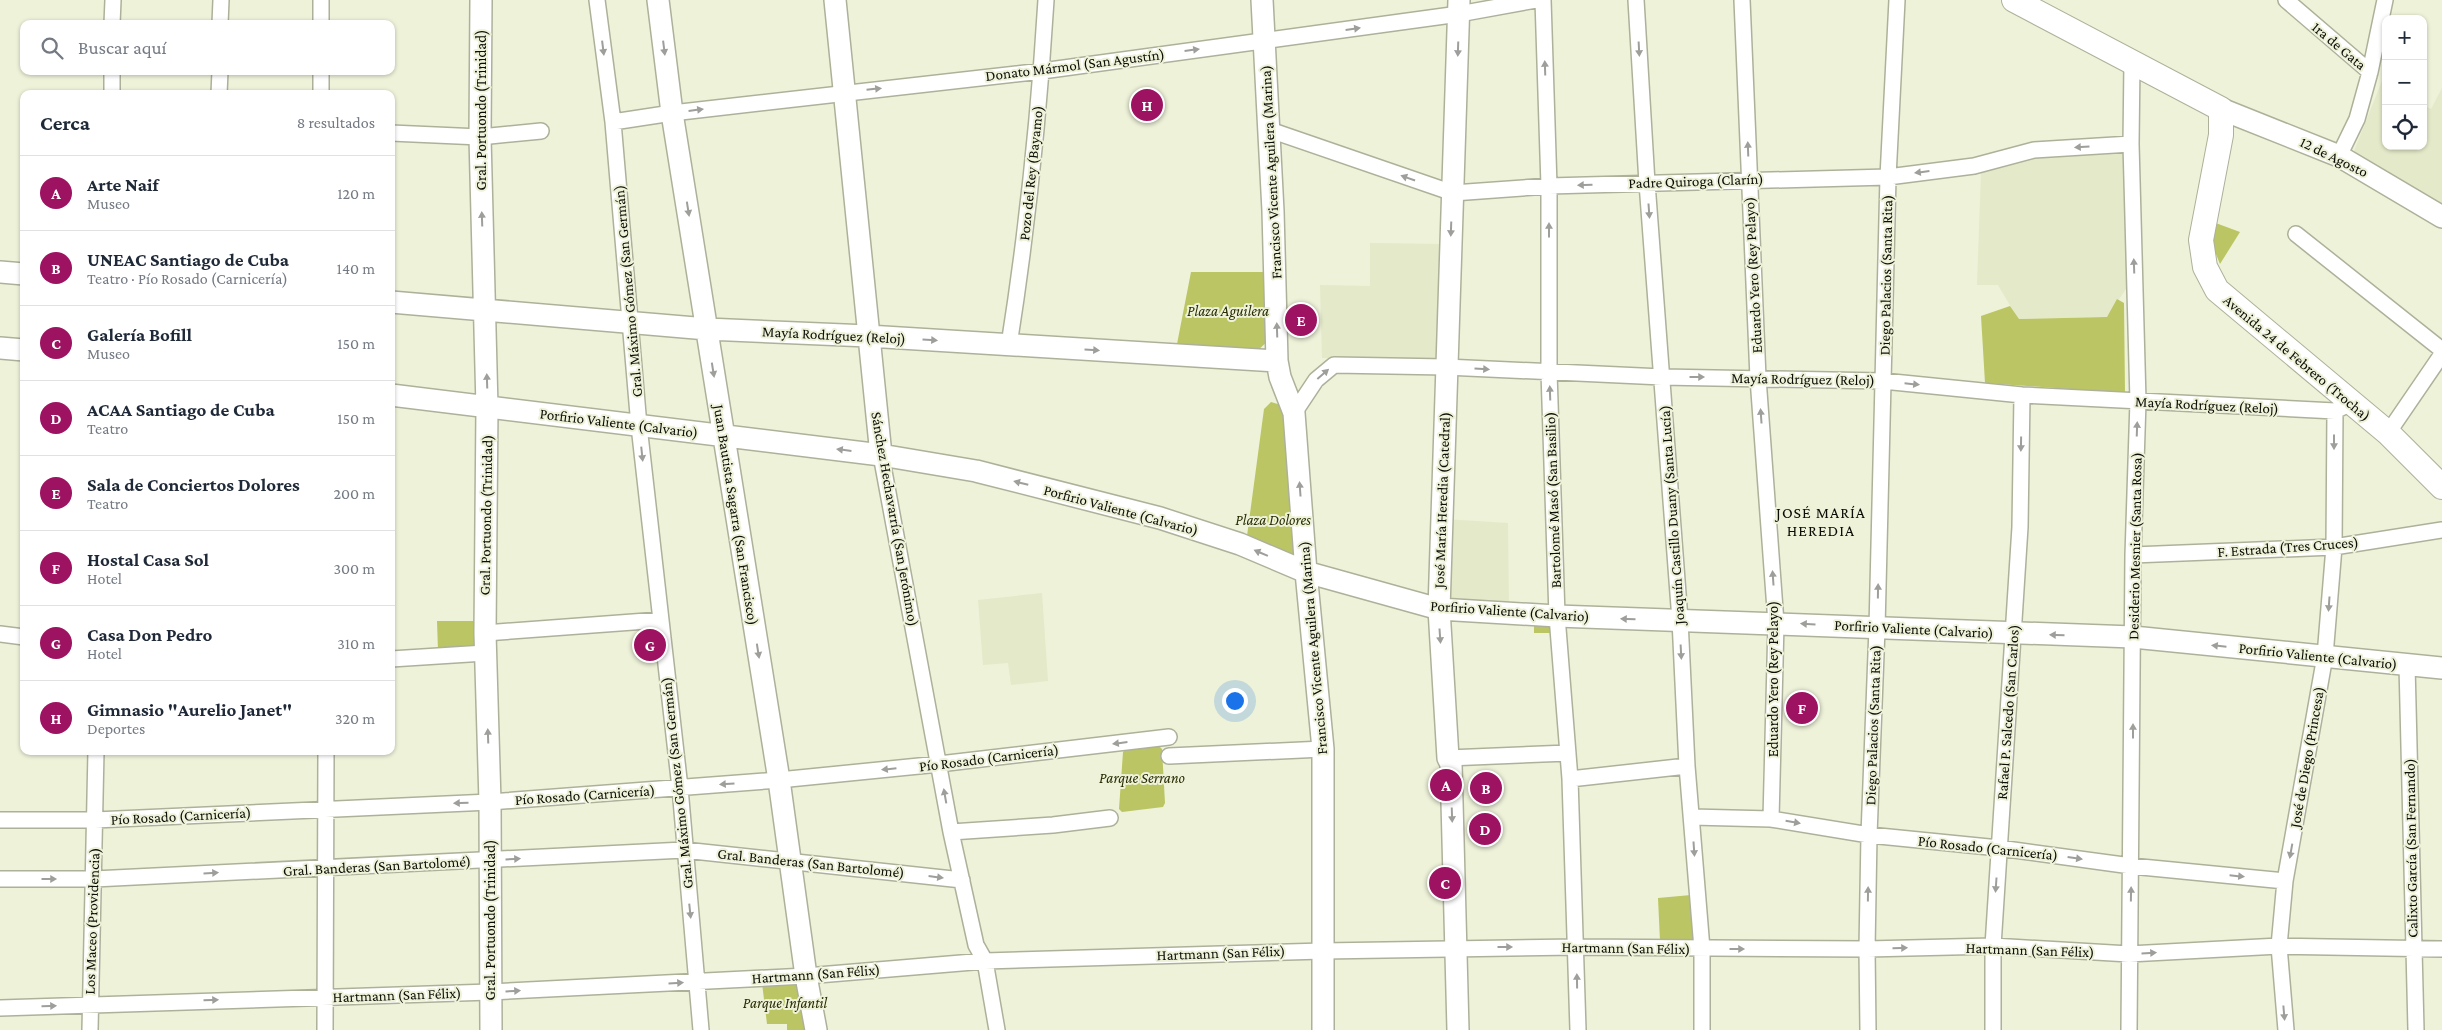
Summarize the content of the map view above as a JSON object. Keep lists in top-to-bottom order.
{
  "streets": {
    "main road": ["Avenida 24 de Febrero (Trocha)"],
    "street": [
      "1ra de Gata",
      "Donato Mármol (San Agustín)",
      "Gral. Portuondo (Trinidad)",
      "12 de Agosto",
      "Francisco Vicente Aguilera (Marina)",
      "Pozo del Rey (Bayamo)",
      "Padre Quiroga (Clarín)",
      "Eduardo Yero (Rey Pelayo)",
      "Diego Palacios (Santa Rita)",
      "Gral. Máximo Gómez (San Germán)",
      "Mayía Rodríguez (Reloj)",
      "Porfirio Valiente (Calvario)",
      "José María Heredia (Catedral)",
      "Bartolomé Masó (San Basilio)",
      "Juan Bautista Sagarra (San Francisco)",
      "Joaquín Castillo Duany (Santa Lucía)",
      "Sánchez Hechavarría (San Jerónimo)",
      "Desiderio Mesnier (Santa Rosa)",
      "F. Estrada (Tres Cruces)",
      "Rafael P. Salcedo (San Carlos)",
      "José de Diego (Princesa)",
      "Pío Rosado (Carnicería)",
      "Calixto García (San Fernando)",
      "Gral. Banderas (San Bartolomé)",
      "Los Maceo (Providencia)",
      "Hartmann (San Félix)"
    ]
  },
  "crossings": [
    ["Donato Mármol (San Agustín)", "Francisco Vicente Aguilera (Marina)"],
    ["Donato Mármol (San Agustín)", "Pozo del Rey (Bayamo)"],
    ["Donato Mármol (San Agustín)", "Gral. Máximo Gómez (San Germán)"],
    ["Donato Mármol (San Agustín)", "José María Heredia (Catedral)"],
    ["Donato Mármol (San Agustín)", "Juan Bautista Sagarra (San Francisco)"],
    ["Donato Mármol (San Agustín)", "Sánchez Hechavarría (San Jerónimo)"],
    ["Gral. Portuondo (Trinidad)", "Mayía Rodríguez (Reloj)"],
    ["Gral. Portuondo (Trinidad)", "Porfirio Valiente (Calvario)"],
    ["Gral. Portuondo (Trinidad)", "Pío Rosado (Carnicería)"],
    ["Gral. Portuondo (Trinidad)", "Gral. Banderas (San Bartolomé)"],
    ["Gral. Portuondo (Trinidad)", "Hartmann (San Félix)"],
    ["12 de Agosto", "Avenida 24 de Febrero (Trocha)"],
    ["Francisco Vicente Aguilera (Marina)", "Padre Quiroga (Clarín)"],
    ["Francisco Vicente Aguilera (Marina)", "Mayía Rodríguez (Reloj)"],
    ["Francisco Vicente Aguilera (Marina)", "Porfirio Valiente (Calvario)"],
    ["Francisco Vicente Aguilera (Marina)", "Hartmann (San Félix)"],
    ["Pozo del Rey (Bayamo)", "Mayía Rodríguez (Reloj)"],
    ["Padre Quiroga (Clarín)", "Eduardo Yero (Rey Pelayo)"],
    ["Padre Quiroga (Clarín)", "Diego Palacios (Santa Rita)"],
    ["Padre Quiroga (Clarín)", "José María Heredia (Catedral)"],
    ["Padre Quiroga (Clarín)", "Bartolomé Masó (San Basilio)"],
    ["Padre Quiroga (Clarín)", "Joaquín Castillo Duany (Santa Lucía)"],
    ["Padre Quiroga (Clarín)", "Desiderio Mesnier (Santa Rosa)"],
    ["Eduardo Yero (Rey Pelayo)", "Mayía Rodríguez (Reloj)"],
    ["Eduardo Yero (Rey Pelayo)", "Porfirio Valiente (Calvario)"],
    ["Eduardo Yero (Rey Pelayo)", "Pío Rosado (Carnicería)"],
    ["Diego Palacios (Santa Rita)", "Mayía Rodríguez (Reloj)"],
    ["Diego Palacios (Santa Rita)", "Porfirio Valiente (Calvario)"],
    ["Diego Palacios (Santa Rita)", "Pío Rosado (Carnicería)"],
    ["Diego Palacios (Santa Rita)", "Hartmann (San Félix)"],
    ["Gral. Máximo Gómez (San Germán)", "Mayía Rodríguez (Reloj)"],
    ["Gral. Máximo Gómez (San Germán)", "Porfirio Valiente (Calvario)"],
    ["Gral. Máximo Gómez (San Germán)", "Pío Rosado (Carnicería)"],
    ["Gral. Máximo Gómez (San Germán)", "Gral. Banderas (San Bartolomé)"],
    ["Gral. Máximo Gómez (San Germán)", "Hartmann (San Félix)"],
    ["Mayía Rodríguez (Reloj)", "Avenida 24 de Febrero (Trocha)"],
    ["Mayía Rodríguez (Reloj)", "José María Heredia (Catedral)"],
    ["Mayía Rodríguez (Reloj)", "Bartolomé Masó (San Basilio)"],
    ["Mayía Rodríguez (Reloj)", "Juan Bautista Sagarra (San Francisco)"],
    ["Mayía Rodríguez (Reloj)", "Joaquín Castillo Duany (Santa Lucía)"],
    ["Mayía Rodríguez (Reloj)", "Sánchez Hechavarría (San Jerónimo)"],
    ["Mayía Rodríguez (Reloj)", "Desiderio Mesnier (Santa Rosa)"],
    ["Mayía Rodríguez (Reloj)", "Rafael P. Salcedo (San Carlos)"],
    ["Mayía Rodríguez (Reloj)", "José de Diego (Princesa)"],
    ["Avenida 24 de Febrero (Trocha)", "José de Diego (Princesa)"],
    ["Porfirio Valiente (Calvario)", "José María Heredia (Catedral)"],
    ["Porfirio Valiente (Calvario)", "Bartolomé Masó (San Basilio)"],
    ["Porfirio Valiente (Calvario)", "Juan Bautista Sagarra (San Francisco)"],
    ["Porfirio Valiente (Calvario)", "Joaquín Castillo Duany (Santa Lucía)"],
    ["Porfirio Valiente (Calvario)", "Sánchez Hechavarría (San Jerónimo)"],
    ["Porfirio Valiente (Calvario)", "Desiderio Mesnier (Santa Rosa)"],
    ["Porfirio Valiente (Calvario)", "Rafael P. Salcedo (San Carlos)"],
    ["Porfirio Valiente (Calvario)", "José de Diego (Princesa)"],
    ["Porfirio Valiente (Calvario)", "Calixto García (San Fernando)"],
    ["José María Heredia (Catedral)", "Hartmann (San Félix)"],
    ["Bartolomé Masó (San Basilio)", "Hartmann (San Félix)"],
    ["Juan Bautista Sagarra (San Francisco)", "Pío Rosado (Carnicería)"],
    ["Juan Bautista Sagarra (San Francisco)", "Gral. Banderas (San Bartolomé)"],
    ["Juan Bautista Sagarra (San Francisco)", "Hartmann (San Félix)"],
    ["Joaquín Castillo Duany (Santa Lucía)", "Pío Rosado (Carnicería)"],
    ["Joaquín Castillo Duany (Santa Lucía)", "Hartmann (San Félix)"],
    ["Sánchez Hechavarría (San Jerónimo)", "Pío Rosado (Carnicería)"],
    ["Sánchez Hechavarría (San Jerónimo)", "Gral. Banderas (San Bartolomé)"],
    ["Sánchez Hechavarría (San Jerónimo)", "Hartmann (San Félix)"],
    ["Desiderio Mesnier (Santa Rosa)", "F. Estrada (Tres Cruces)"],
    ["Desiderio Mesnier (Santa Rosa)", "Pío Rosado (Carnicería)"],
    ["Desiderio Mesnier (Santa Rosa)", "Hartmann (San Félix)"],
    ["F. Estrada (Tres Cruces)", "José de Diego (Princesa)"],
    ["Rafael P. Salcedo (San Carlos)", "Pío Rosado (Carnicería)"],
    ["Rafael P. Salcedo (San Carlos)", "Hartmann (San Félix)"],
    ["José de Diego (Princesa)", "Pío Rosado (Carnicería)"],
    ["José de Diego (Princesa)", "Hartmann (San Félix)"],
    ["Pío Rosado (Carnicería)", "Los Maceo (Providencia)"],
    ["Calixto García (San Fernando)", "Hartmann (San Félix)"],
    ["Gral. Banderas (San Bartolomé)", "Los Maceo (Providencia)"],
    ["Los Maceo (Providencia)", "Hartmann (San Félix)"]
  ],
  "one_way": [
    "Donato Mármol (San Agustín)",
    "Gral. Portuondo (Trinidad)",
    "Francisco Vicente Aguilera (Marina)",
    "Padre Quiroga (Clarín)",
    "Eduardo Yero (Rey Pelayo)",
    "Diego Palacios (Santa Rita)",
    "Gral. Máximo Gómez (San Germán)",
    "Mayía Rodríguez (Reloj)",
    "Porfirio Valiente (Calvario)",
    "José María Heredia (Catedral)",
    "Bartolomé Masó (San Basilio)",
    "Juan Bautista Sagarra (San Francisco)",
    "Joaquín Castillo Duany (Santa Lucía)",
    "Desiderio Mesnier (Santa Rosa)",
    "Rafael P. Salcedo (San Carlos)",
    "José de Diego (Princesa)",
    "Gral. Banderas (San Bartolomé)",
    "Hartmann (San Félix)"
  ],
  "districts": ["JOSÉ MARÍA HEREDIA"],
  "parks": [
    "Plaza Aguilera",
    "Plaza Dolores",
    "Parque Serrano",
    "Parque Infantil"
  ],
  "page": {
    "map_buttons": ["+", "−"],
    "search": "Buscar aquí",
    "pins": [
      "H",
      "E",
      "G",
      "F",
      "A",
      "B",
      "D",
      "C"
    ],
    "heading": ["Cerca", "8 resultados"],
    "list": [
      {
        "mark": "A",
        "name": "Arte Naif",
        "note": "Museo",
        "value": "120 m"
      },
      {
        "mark": "B",
        "name": "UNEAC Santiago de Cuba",
        "note": "Teatro · Pío Rosado (Carnicería)",
        "value": "140 m"
      },
      {
        "mark": "C",
        "name": "Galería Bofill",
        "note": "Museo",
        "value": "150 m"
      },
      {
        "mark": "D",
        "name": "ACAA Santiago de Cuba",
        "note": "Teatro",
        "value": "150 m"
      },
      {
        "mark": "E",
        "name": "Sala de Conciertos Dolores",
        "note": "Teatro",
        "value": "200 m"
      },
      {
        "mark": "F",
        "name": "Hostal Casa Sol",
        "note": "Hotel",
        "value": "300 m"
      },
      {
        "mark": "G",
        "name": "Casa Don Pedro",
        "note": "Hotel",
        "value": "310 m"
      },
      {
        "mark": "H",
        "name": "Gimnasio \"Aurelio Janet\"",
        "note": "Deportes",
        "value": "320 m"
      }
    ]
  }
}
